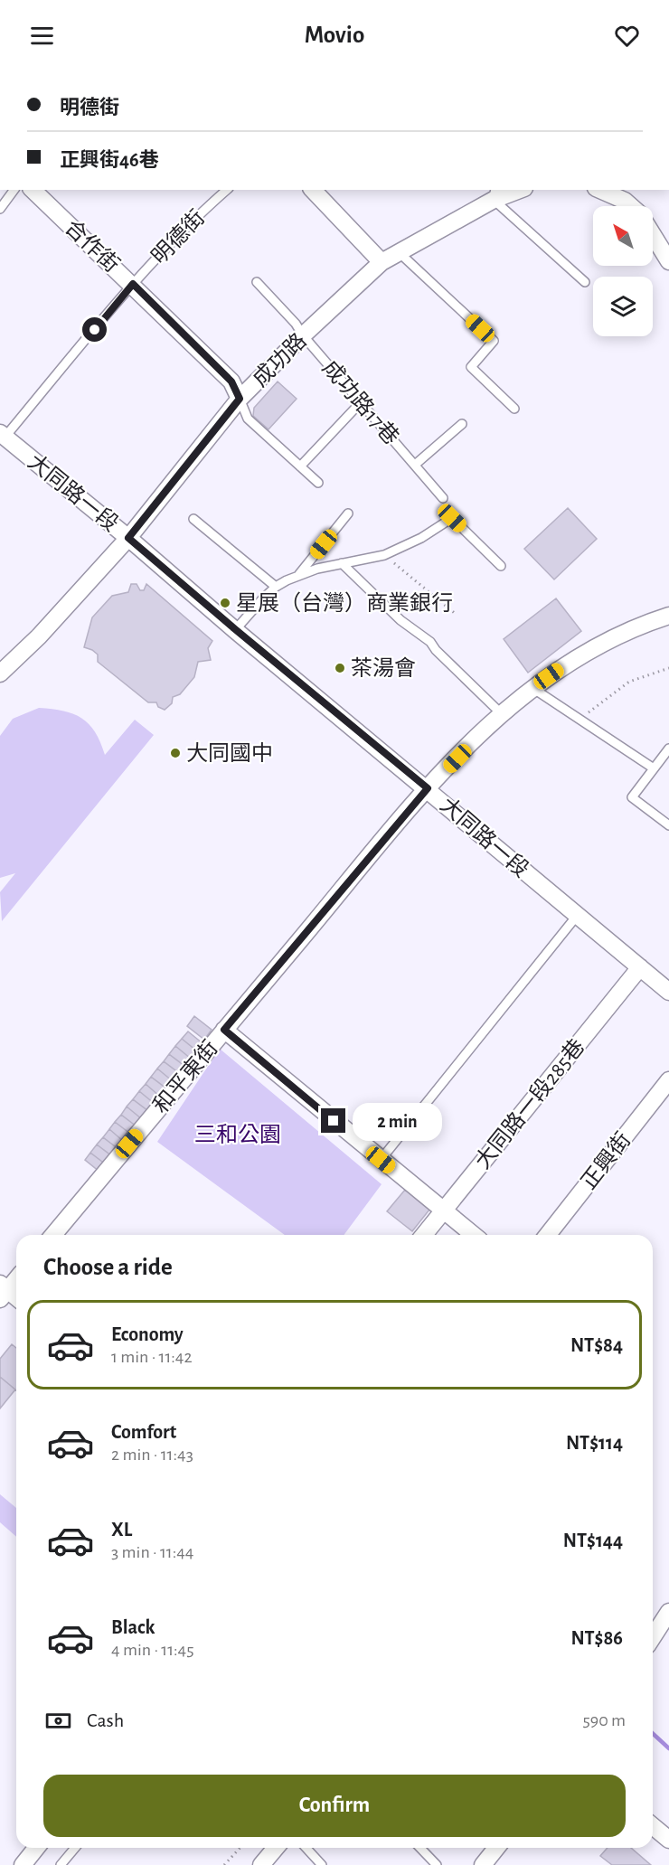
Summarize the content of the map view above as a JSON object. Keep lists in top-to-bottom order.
{
  "streets": {
    "street": [
      "合作街",
      "成功路",
      "大同路一段",
      "和平東街",
      "大同路一段285巷",
      "正興街"
    ],
    "lane": ["明德街", "成功路17巷"]
  },
  "crossings": [
    ["明德街", "合作街"],
    ["明德街", "大同路一段"],
    ["合作街", "成功路"],
    ["成功路", "成功路17巷"],
    ["成功路", "大同路一段"],
    ["大同路一段", "和平東街"],
    ["大同路一段", "大同路一段285巷"]
  ],
  "parks": ["三和公園"],
  "places": ["星展（台灣）商業銀行", "茶湯會", "大同國中"],
  "north": "top left",
  "page": {
    "header": "Movio",
    "banner": ["明德街", "正興街46巷"],
    "bubble": "2 min",
    "heading": "Choose a ride",
    "list": [
      {
        "name": "Economy",
        "note": "1 min · 11:42",
        "value": "NT$84"
      },
      {
        "name": "Comfort",
        "note": "2 min · 11:43",
        "value": "NT$114"
      },
      {
        "name": "XL",
        "note": "3 min · 11:44",
        "value": "NT$144"
      },
      {
        "name": "Black",
        "note": "4 min · 11:45",
        "value": "NT$86"
      }
    ],
    "pay": ["Cash", "590 m"],
    "buttons": "Confirm"
  }
}
